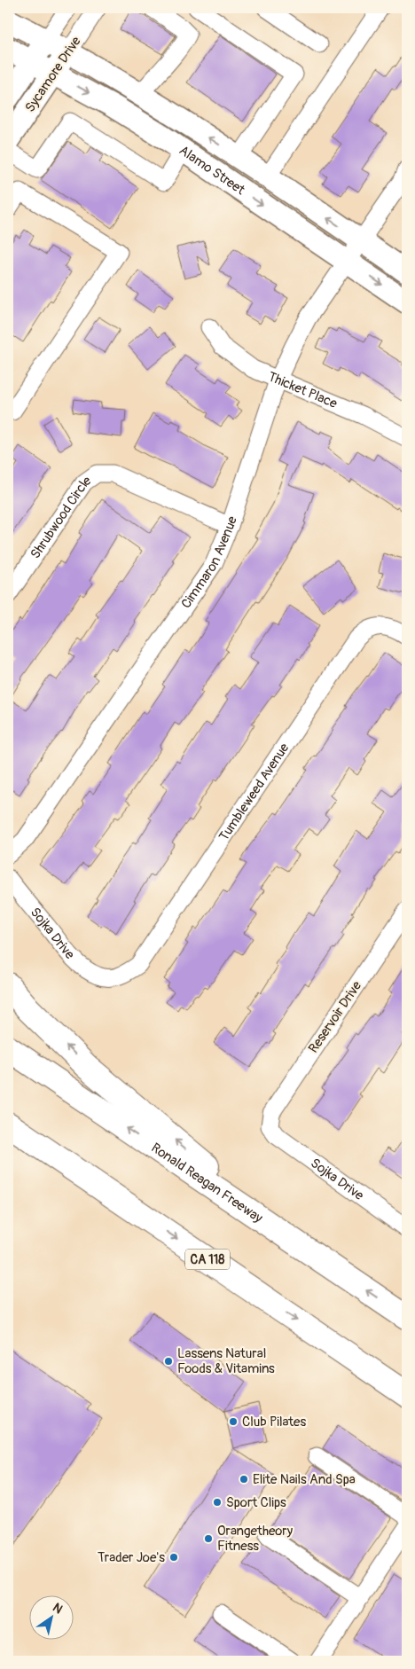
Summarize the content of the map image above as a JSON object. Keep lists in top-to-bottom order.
{
  "streets": {
    "highway": ["Ronald Reagan Freeway", "CA 118"],
    "main road": ["Sycamore Drive", "Alamo Street"],
    "street": [
      "Thicket Place",
      "Shrubwood Circle",
      "Cimmaron Avenue",
      "Tumbleweed Avenue",
      "Sojka Drive",
      "Reservoir Drive"
    ]
  },
  "crossings": [
    ["Sycamore Drive", "Alamo Street"],
    ["Alamo Street", "Cimmaron Avenue"],
    ["Thicket Place", "Cimmaron Avenue"],
    ["Shrubwood Circle", "Cimmaron Avenue"],
    ["Tumbleweed Avenue", "Sojka Drive"],
    ["Sojka Drive", "Reservoir Drive"]
  ],
  "places": [
    "Lassens Natural Foods & Vitamins",
    "Club Pilates",
    "Elite Nails And Spa",
    "Sport Clips",
    "Orangetheory Fitness",
    "Trader Joe's"
  ],
  "north": "top right"
}
